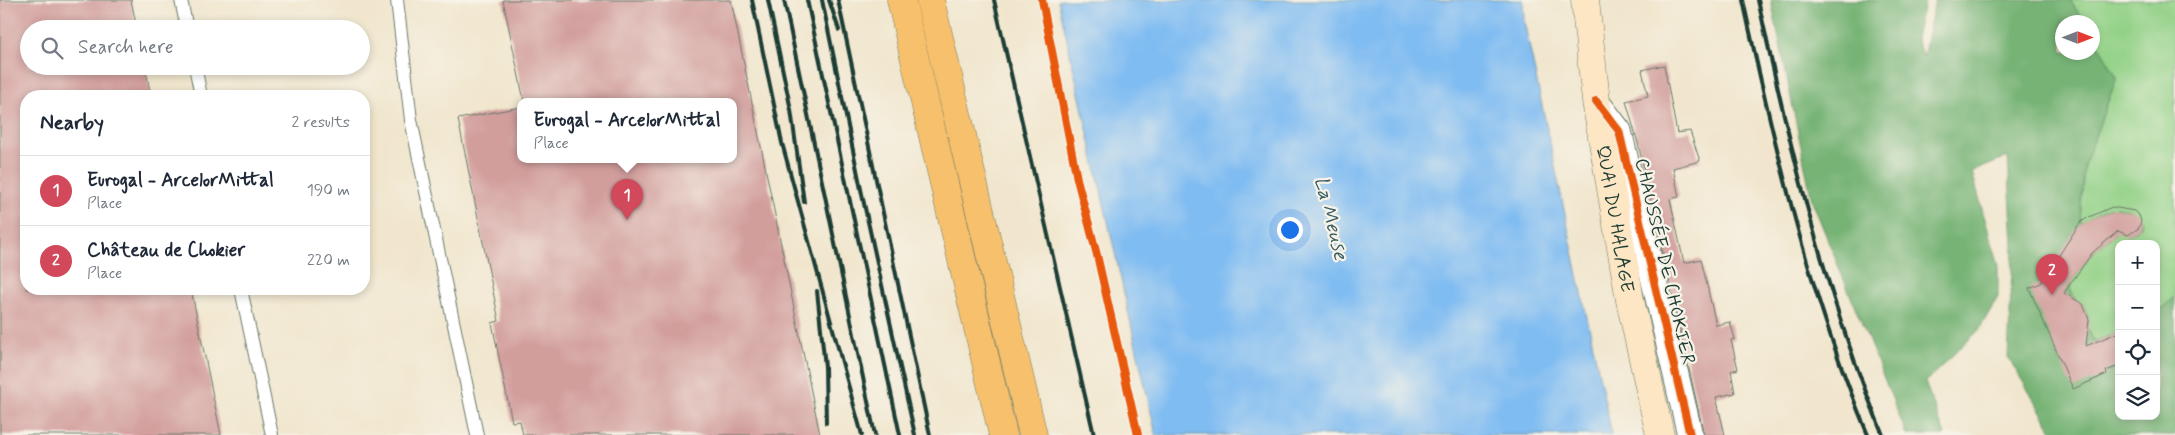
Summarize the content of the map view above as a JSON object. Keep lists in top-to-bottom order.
{
  "streets": {
    "main road": ["QUAI DU HALAGE"],
    "street": ["CHAUSSÉE DE CHOKIER"]
  },
  "crossings": [
    ["QUAI DU HALAGE", "CHAUSSÉE DE CHOKIER"]
  ],
  "water": ["La Meuse"],
  "north": "right",
  "page": {
    "search": "Search here",
    "heading": ["Nearby", "2 results"],
    "popup": ["Eurogal - ArcelorMittal", "Place"],
    "list": [
      {
        "mark": "1",
        "name": "Eurogal - ArcelorMittal",
        "note": "Place",
        "value": "190 m"
      },
      {
        "mark": "2",
        "name": "Château de Chokier",
        "note": "Place",
        "value": "220 m"
      }
    ],
    "pins": ["1", "2"],
    "map_buttons": ["+", "−"]
  }
}
